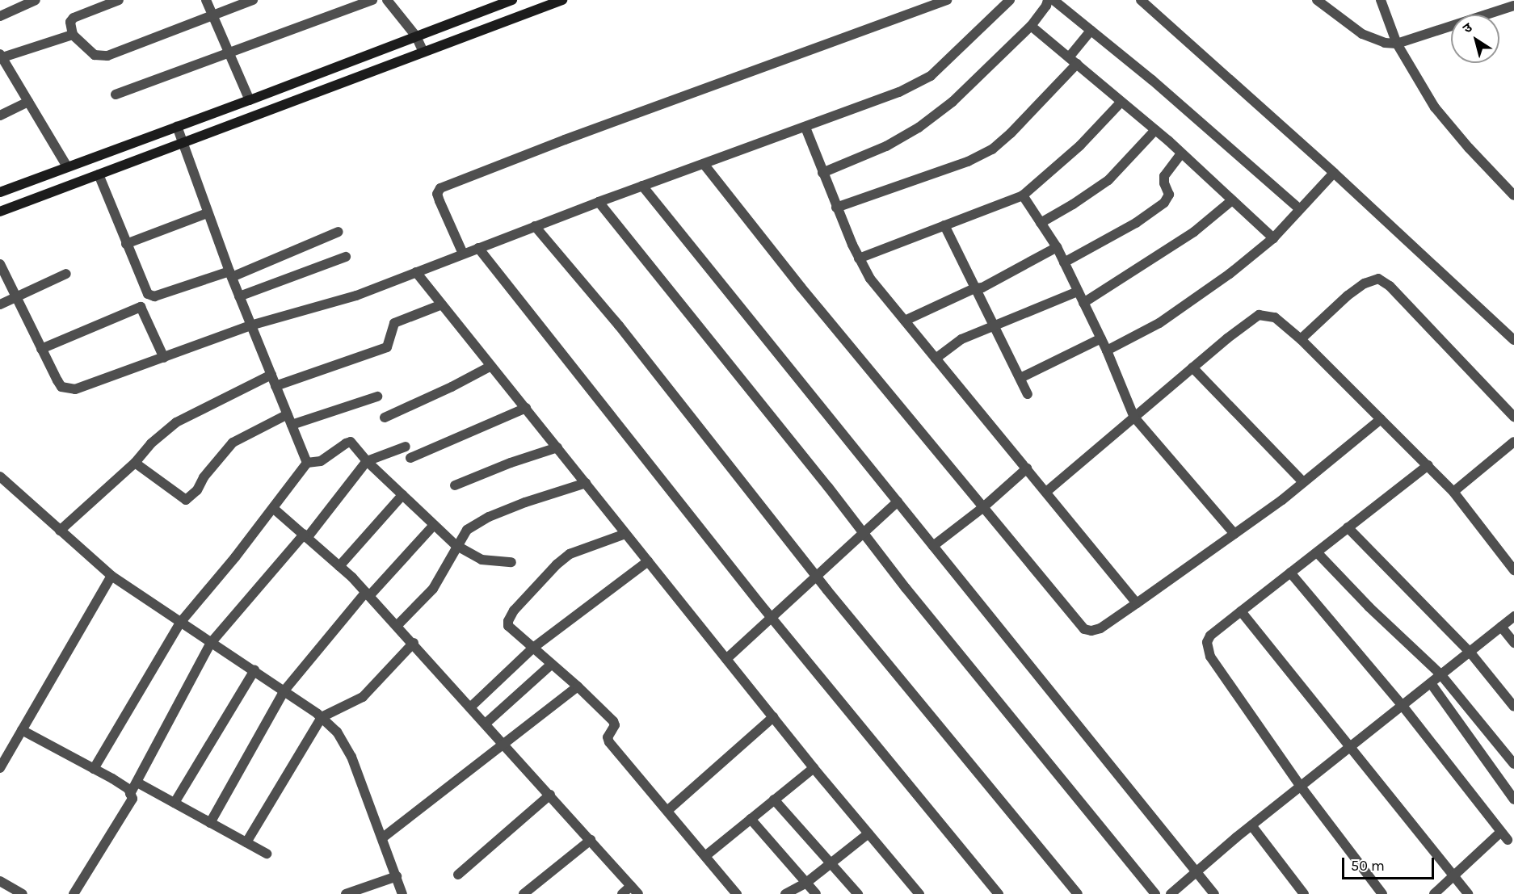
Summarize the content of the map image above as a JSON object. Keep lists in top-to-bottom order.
{
  "scale_bar": "50 m",
  "north": "top left"
}
